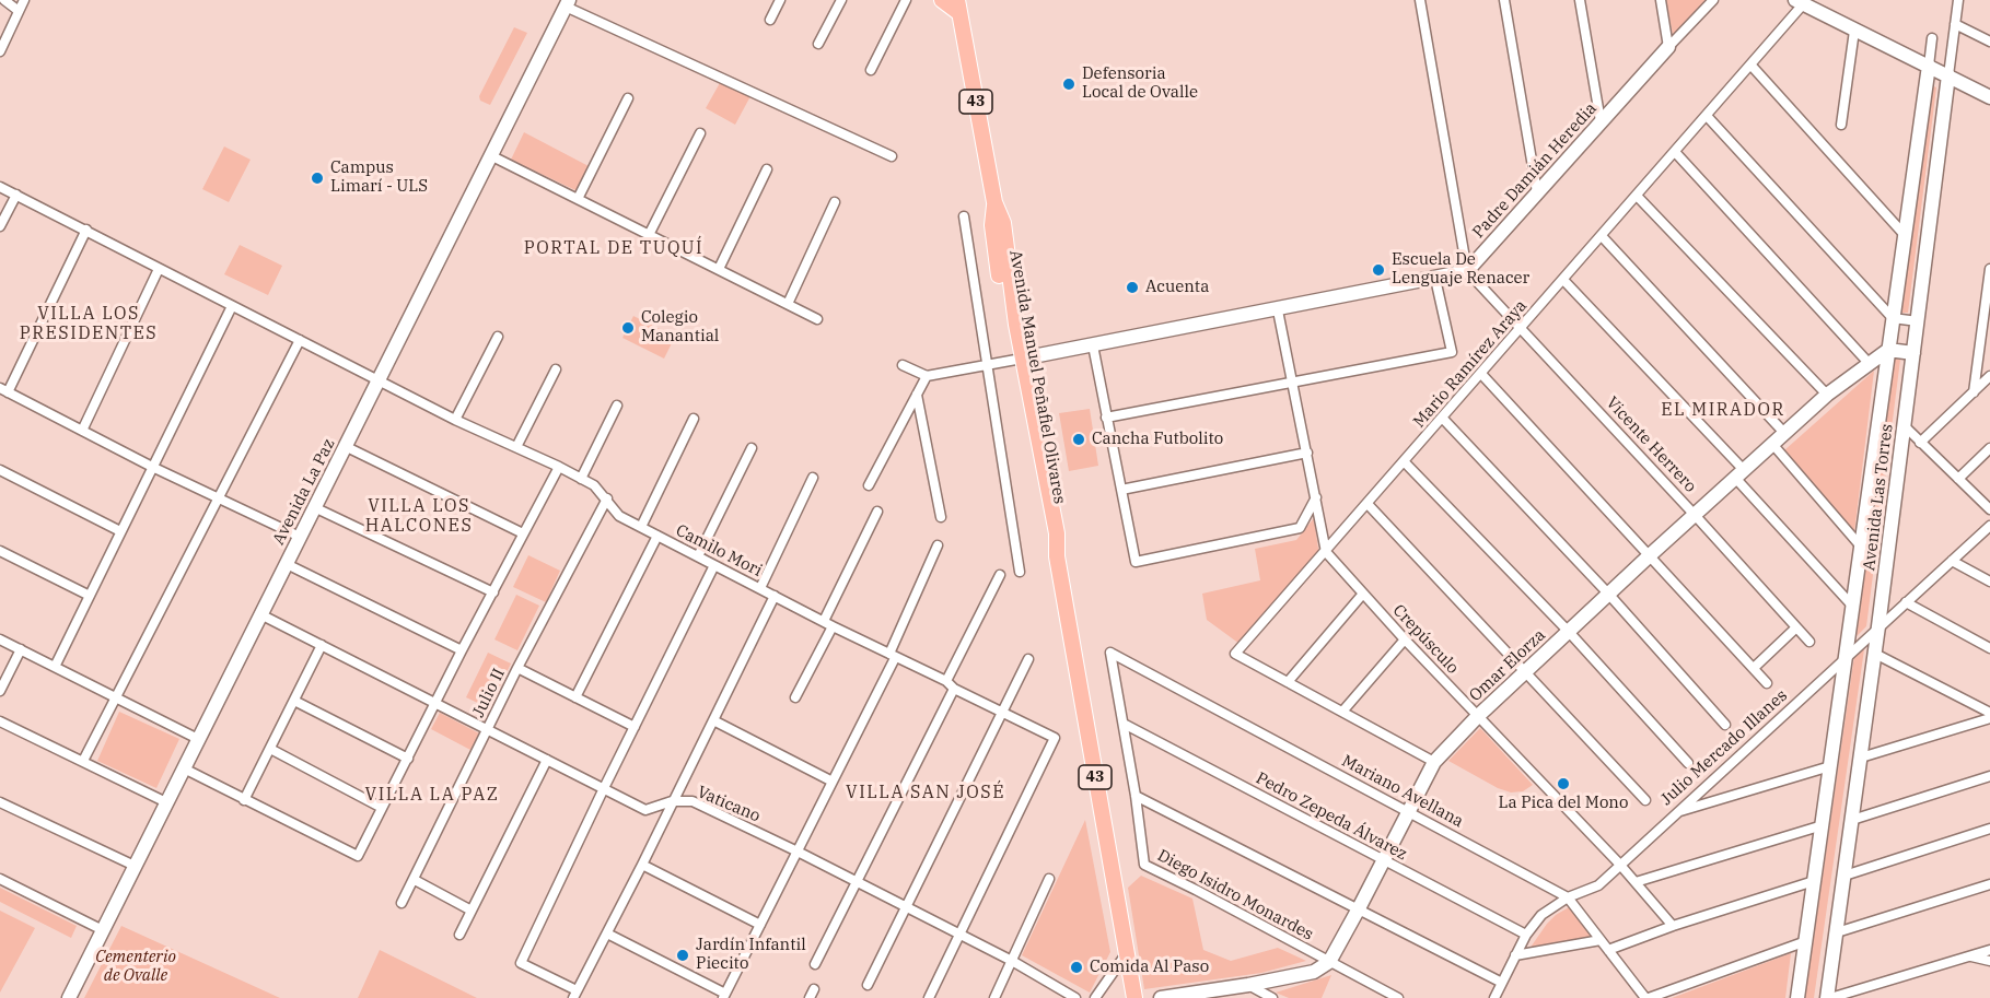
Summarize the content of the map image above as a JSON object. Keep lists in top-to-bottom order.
{
  "streets": {
    "main road": ["43", "Avenida Manuel Peñafiel Olivares"],
    "street": [
      "Padre Damián Heredia",
      "Mario Ramírez Araya",
      "Vicente Herrero",
      "Avenida La Paz",
      "Avenida Las Torres",
      "Camilo Mori",
      "Crepúsculo",
      "Omar Elorza",
      "Julio II",
      "Julio Mercado Illanes",
      "Mariano Avellana",
      "Vaticano",
      "Pedro Zepeda Álvarez",
      "Diego Isidro Monardes"
    ]
  },
  "crossings": [
    ["Padre Damián Heredia", "Vicente Herrero"],
    ["Mario Ramírez Araya", "Vicente Herrero"],
    ["Mario Ramírez Araya", "Crepúsculo"],
    ["Vicente Herrero", "Omar Elorza"],
    ["Avenida La Paz", "Camilo Mori"],
    ["Avenida La Paz", "Vaticano"],
    ["Avenida Las Torres", "Omar Elorza"],
    ["Avenida Las Torres", "Julio Mercado Illanes"],
    ["Camilo Mori", "Julio II"],
    ["Camilo Mori", "Vaticano"],
    ["Crepúsculo", "Omar Elorza"],
    ["Crepúsculo", "Julio Mercado Illanes"],
    ["Omar Elorza", "Mariano Avellana"],
    ["Omar Elorza", "Pedro Zepeda Álvarez"],
    ["Omar Elorza", "Diego Isidro Monardes"],
    ["Julio II", "Vaticano"],
    ["Julio Mercado Illanes", "Mariano Avellana"],
    ["Julio Mercado Illanes", "Pedro Zepeda Álvarez"],
    ["Mariano Avellana", "Diego Isidro Monardes"],
    ["Pedro Zepeda Álvarez", "Diego Isidro Monardes"]
  ],
  "districts": [
    "PORTAL DE TUQUÍ",
    "VILLA LOS PRESIDENTES",
    "EL MIRADOR",
    "VILLA LOS HALCONES",
    "VILLA SAN JOSÉ",
    "VILLA LA PAZ"
  ],
  "parks": ["Cementerio de Ovalle"],
  "places": [
    "Defensoria Local de Ovalle",
    "Campus Limarí - ULS",
    "Escuela De Lenguaje Renacer",
    "Acuenta",
    "Colegio Manantial",
    "Cancha Futbolito",
    "La Pica del Mono",
    "Jardín Infantil Piecito",
    "Comida Al Paso"
  ]
}
